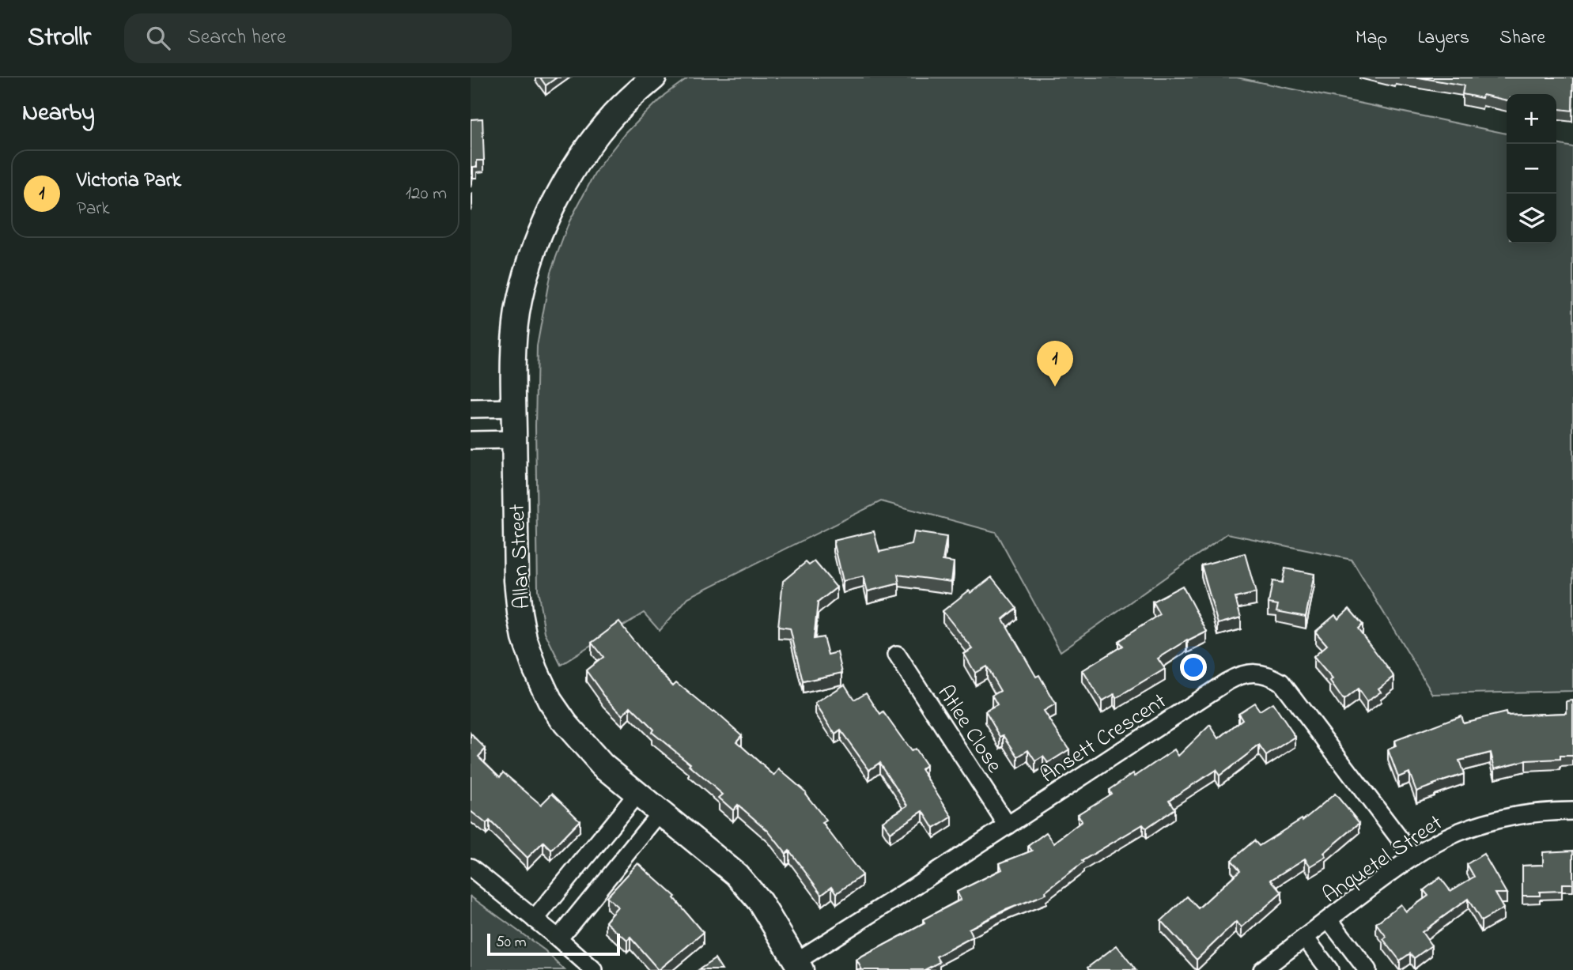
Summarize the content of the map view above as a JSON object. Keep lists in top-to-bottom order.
{
  "streets": {
    "street": [
      "Allan Street",
      "Atlee Close",
      "Ansett Crescent",
      "Anquetel Street"
    ]
  },
  "crossings": [
    ["Allan Street", "Ansett Crescent"],
    ["Atlee Close", "Ansett Crescent"],
    ["Ansett Crescent", "Anquetel Street"]
  ],
  "scale_bar": "50 m",
  "page": {
    "header": "Strollr",
    "search": "Search here",
    "nav": ["Map", "Layers", "Share"],
    "heading": "Nearby",
    "map_buttons": ["+", "−"],
    "list": [
      {
        "mark": "1",
        "name": "Victoria Park",
        "note": "Park",
        "value": "120 m"
      }
    ],
    "pins": "1",
    "scale": "50 m"
  }
}
